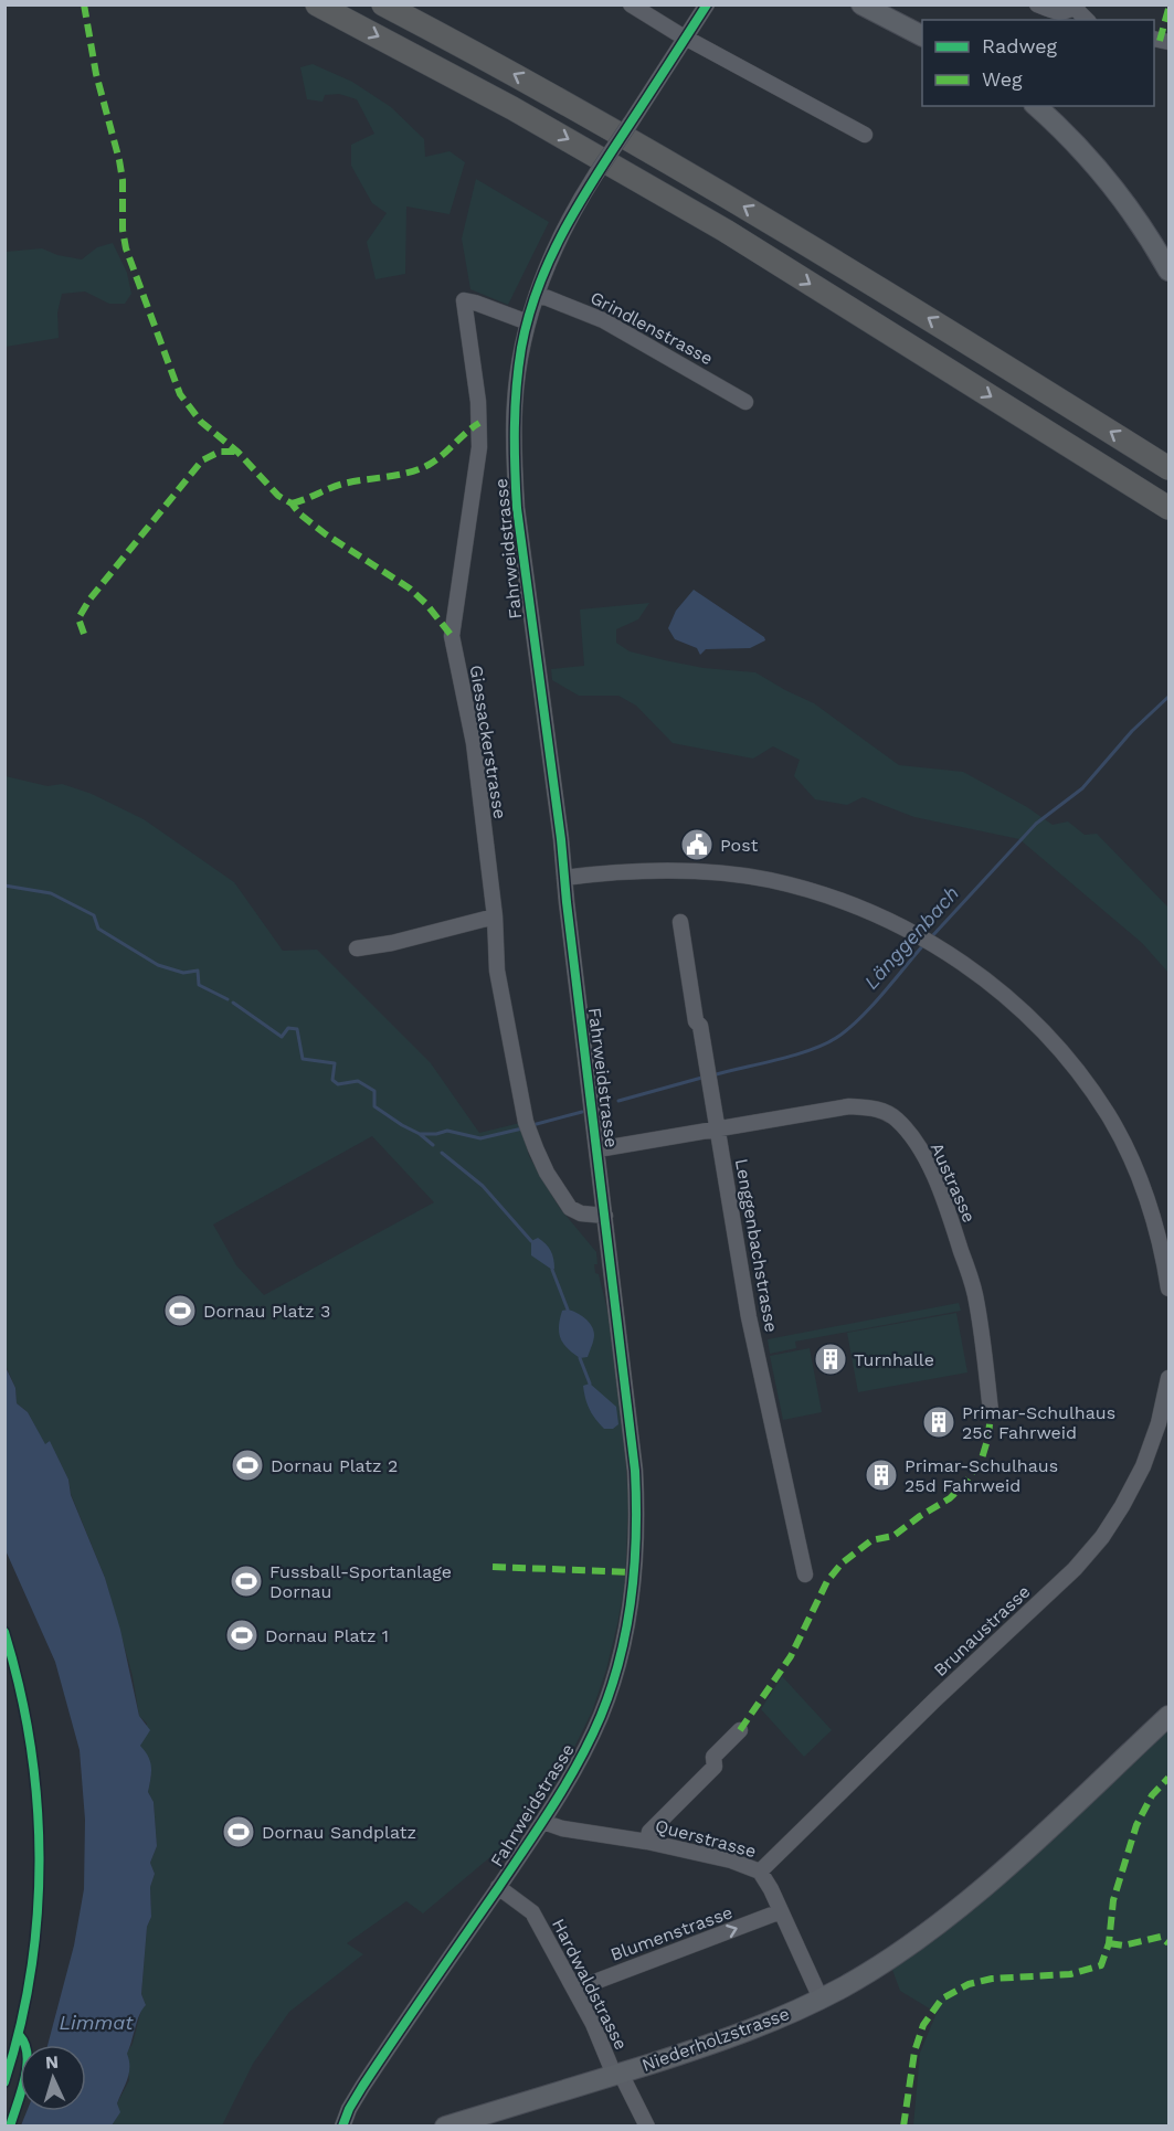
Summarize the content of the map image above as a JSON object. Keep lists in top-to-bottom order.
{
  "streets": {
    "main road": ["Niederholzstrasse"],
    "street": [
      "Grindlenstrasse",
      "Fahrweidstrasse",
      "Giessackerstrasse",
      "Austrasse",
      "Lenggenbachstrasse",
      "Brunaustrasse",
      "Querstrasse",
      "Blumenstrasse",
      "Hardwaldstrasse"
    ]
  },
  "crossings": [
    ["Grindlenstrasse", "Fahrweidstrasse"],
    ["Fahrweidstrasse", "Giessackerstrasse"],
    ["Fahrweidstrasse", "Austrasse"],
    ["Fahrweidstrasse", "Querstrasse"],
    ["Fahrweidstrasse", "Hardwaldstrasse"],
    ["Austrasse", "Lenggenbachstrasse"],
    ["Brunaustrasse", "Querstrasse"],
    ["Querstrasse", "Blumenstrasse"],
    ["Querstrasse", "Niederholzstrasse"],
    ["Blumenstrasse", "Hardwaldstrasse"],
    ["Hardwaldstrasse", "Niederholzstrasse"]
  ],
  "one_way": ["Blumenstrasse"],
  "water": ["Länggenbach", "Limmat"],
  "places": {
    "public building": ["Post"],
    "sports": [
      "Dornau Platz 3",
      "Dornau Platz 2",
      "Fussball-Sportanlage Dornau",
      "Dornau Platz 1",
      "Dornau Sandplatz"
    ],
    "building": ["Turnhalle", "Primar-Schulhaus 25c Fahrweid", "Primar-Schulhaus 25d Fahrweid"]
  },
  "legend": ["Radweg", "Weg"],
  "north": "top"
}
